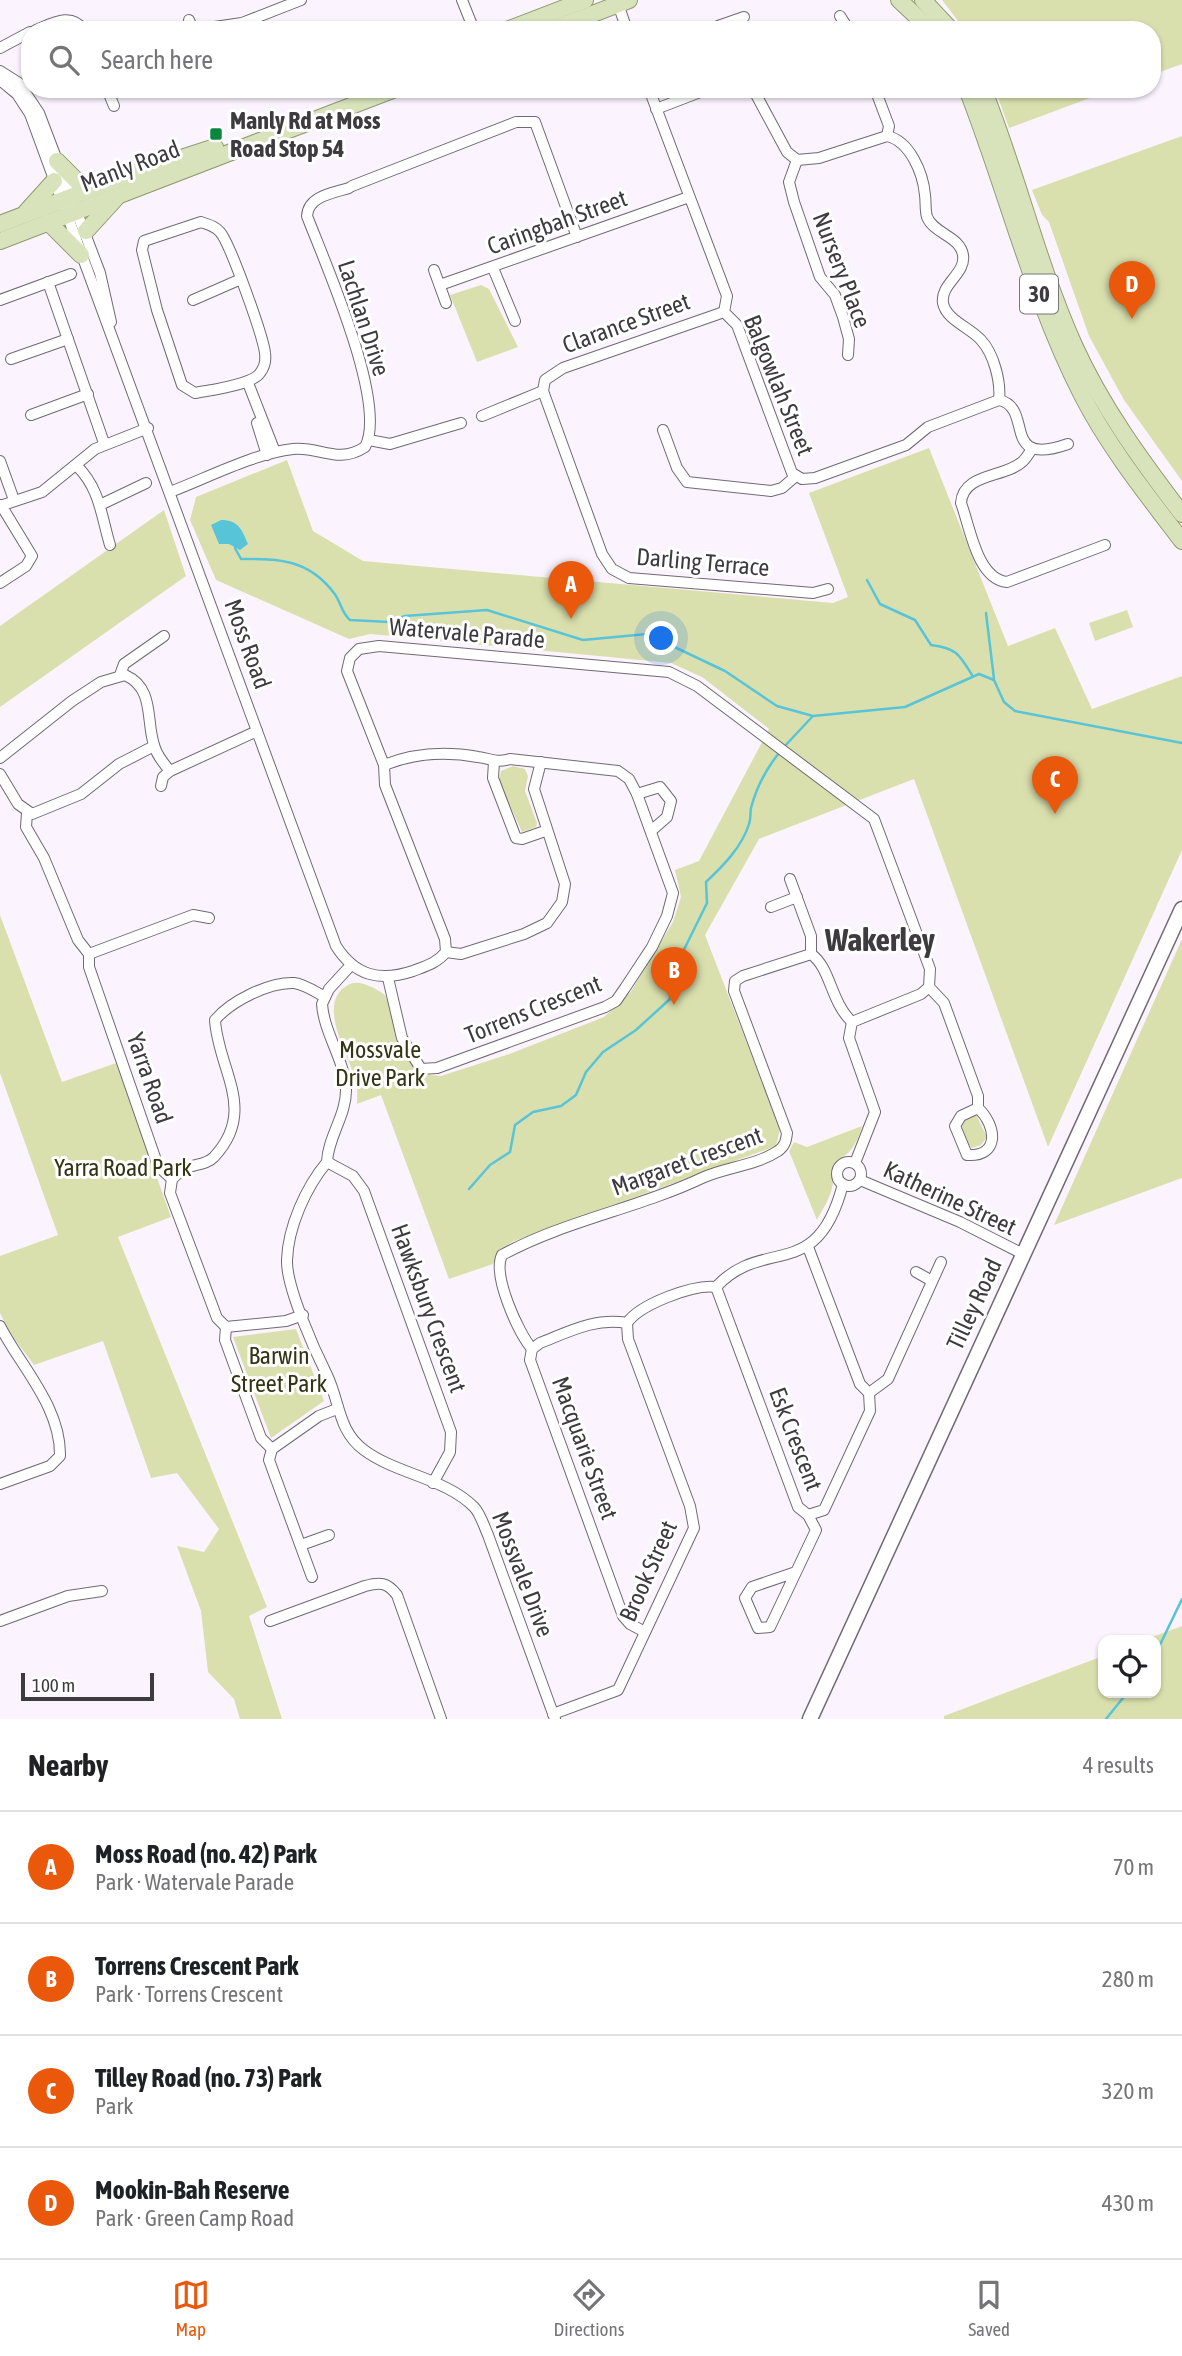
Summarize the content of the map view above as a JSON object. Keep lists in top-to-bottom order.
{
  "streets": {
    "main road": ["Manly Road", "30", "Tilley Road"],
    "street": [
      "Caringbah Street",
      "Nursery Place",
      "Lachlan Drive",
      "Clarance Street",
      "Balgowlah Street",
      "Darling Terrace",
      "Watervale Parade",
      "Moss Road",
      "Torrens Crescent",
      "Yarra Road",
      "Margaret Crescent",
      "Katherine Street",
      "Hawksbury Crescent",
      "Esk Crescent",
      "Macquarie Street",
      "Brook Street",
      "Mossvale Drive"
    ]
  },
  "crossings": [
    ["Manly Road", "Moss Road"],
    ["Caringbah Street", "Lachlan Drive"],
    ["Caringbah Street", "Balgowlah Street"],
    ["Clarance Street", "Balgowlah Street"],
    ["Clarance Street", "Darling Terrace"],
    ["Watervale Parade", "Torrens Crescent"],
    ["Margaret Crescent", "Macquarie Street"],
    ["Katherine Street", "Tilley Road"],
    ["Hawksbury Crescent", "Mossvale Drive"],
    ["Macquarie Street", "Brook Street"],
    ["Brook Street", "Mossvale Drive"]
  ],
  "districts": ["Wakerley"],
  "parks": ["Mossvale Drive Park", "Yarra Road Park", "Barwin Street Park"],
  "places": {
    "transit": ["Manly Rd at Moss Road Stop 54"]
  },
  "scale_bar": "100 m",
  "page": {
    "search": "Search here",
    "pins": [
      "D",
      "A",
      "C",
      "B"
    ],
    "scale": "100 m",
    "heading": ["Nearby", "4 results"],
    "list": [
      {
        "mark": "A",
        "name": "Moss Road (no. 42) Park",
        "note": "Park · Watervale Parade",
        "value": "70 m"
      },
      {
        "mark": "B",
        "name": "Torrens Crescent Park",
        "note": "Park · Torrens Crescent",
        "value": "280 m"
      },
      {
        "mark": "C",
        "name": "Tilley Road (no. 73) Park",
        "note": "Park",
        "value": "320 m"
      },
      {
        "mark": "D",
        "name": "Mookin-Bah Reserve",
        "note": "Park · Green Camp Road",
        "value": "430 m"
      }
    ],
    "nav": ["Map", "Directions", "Saved"]
  }
}
